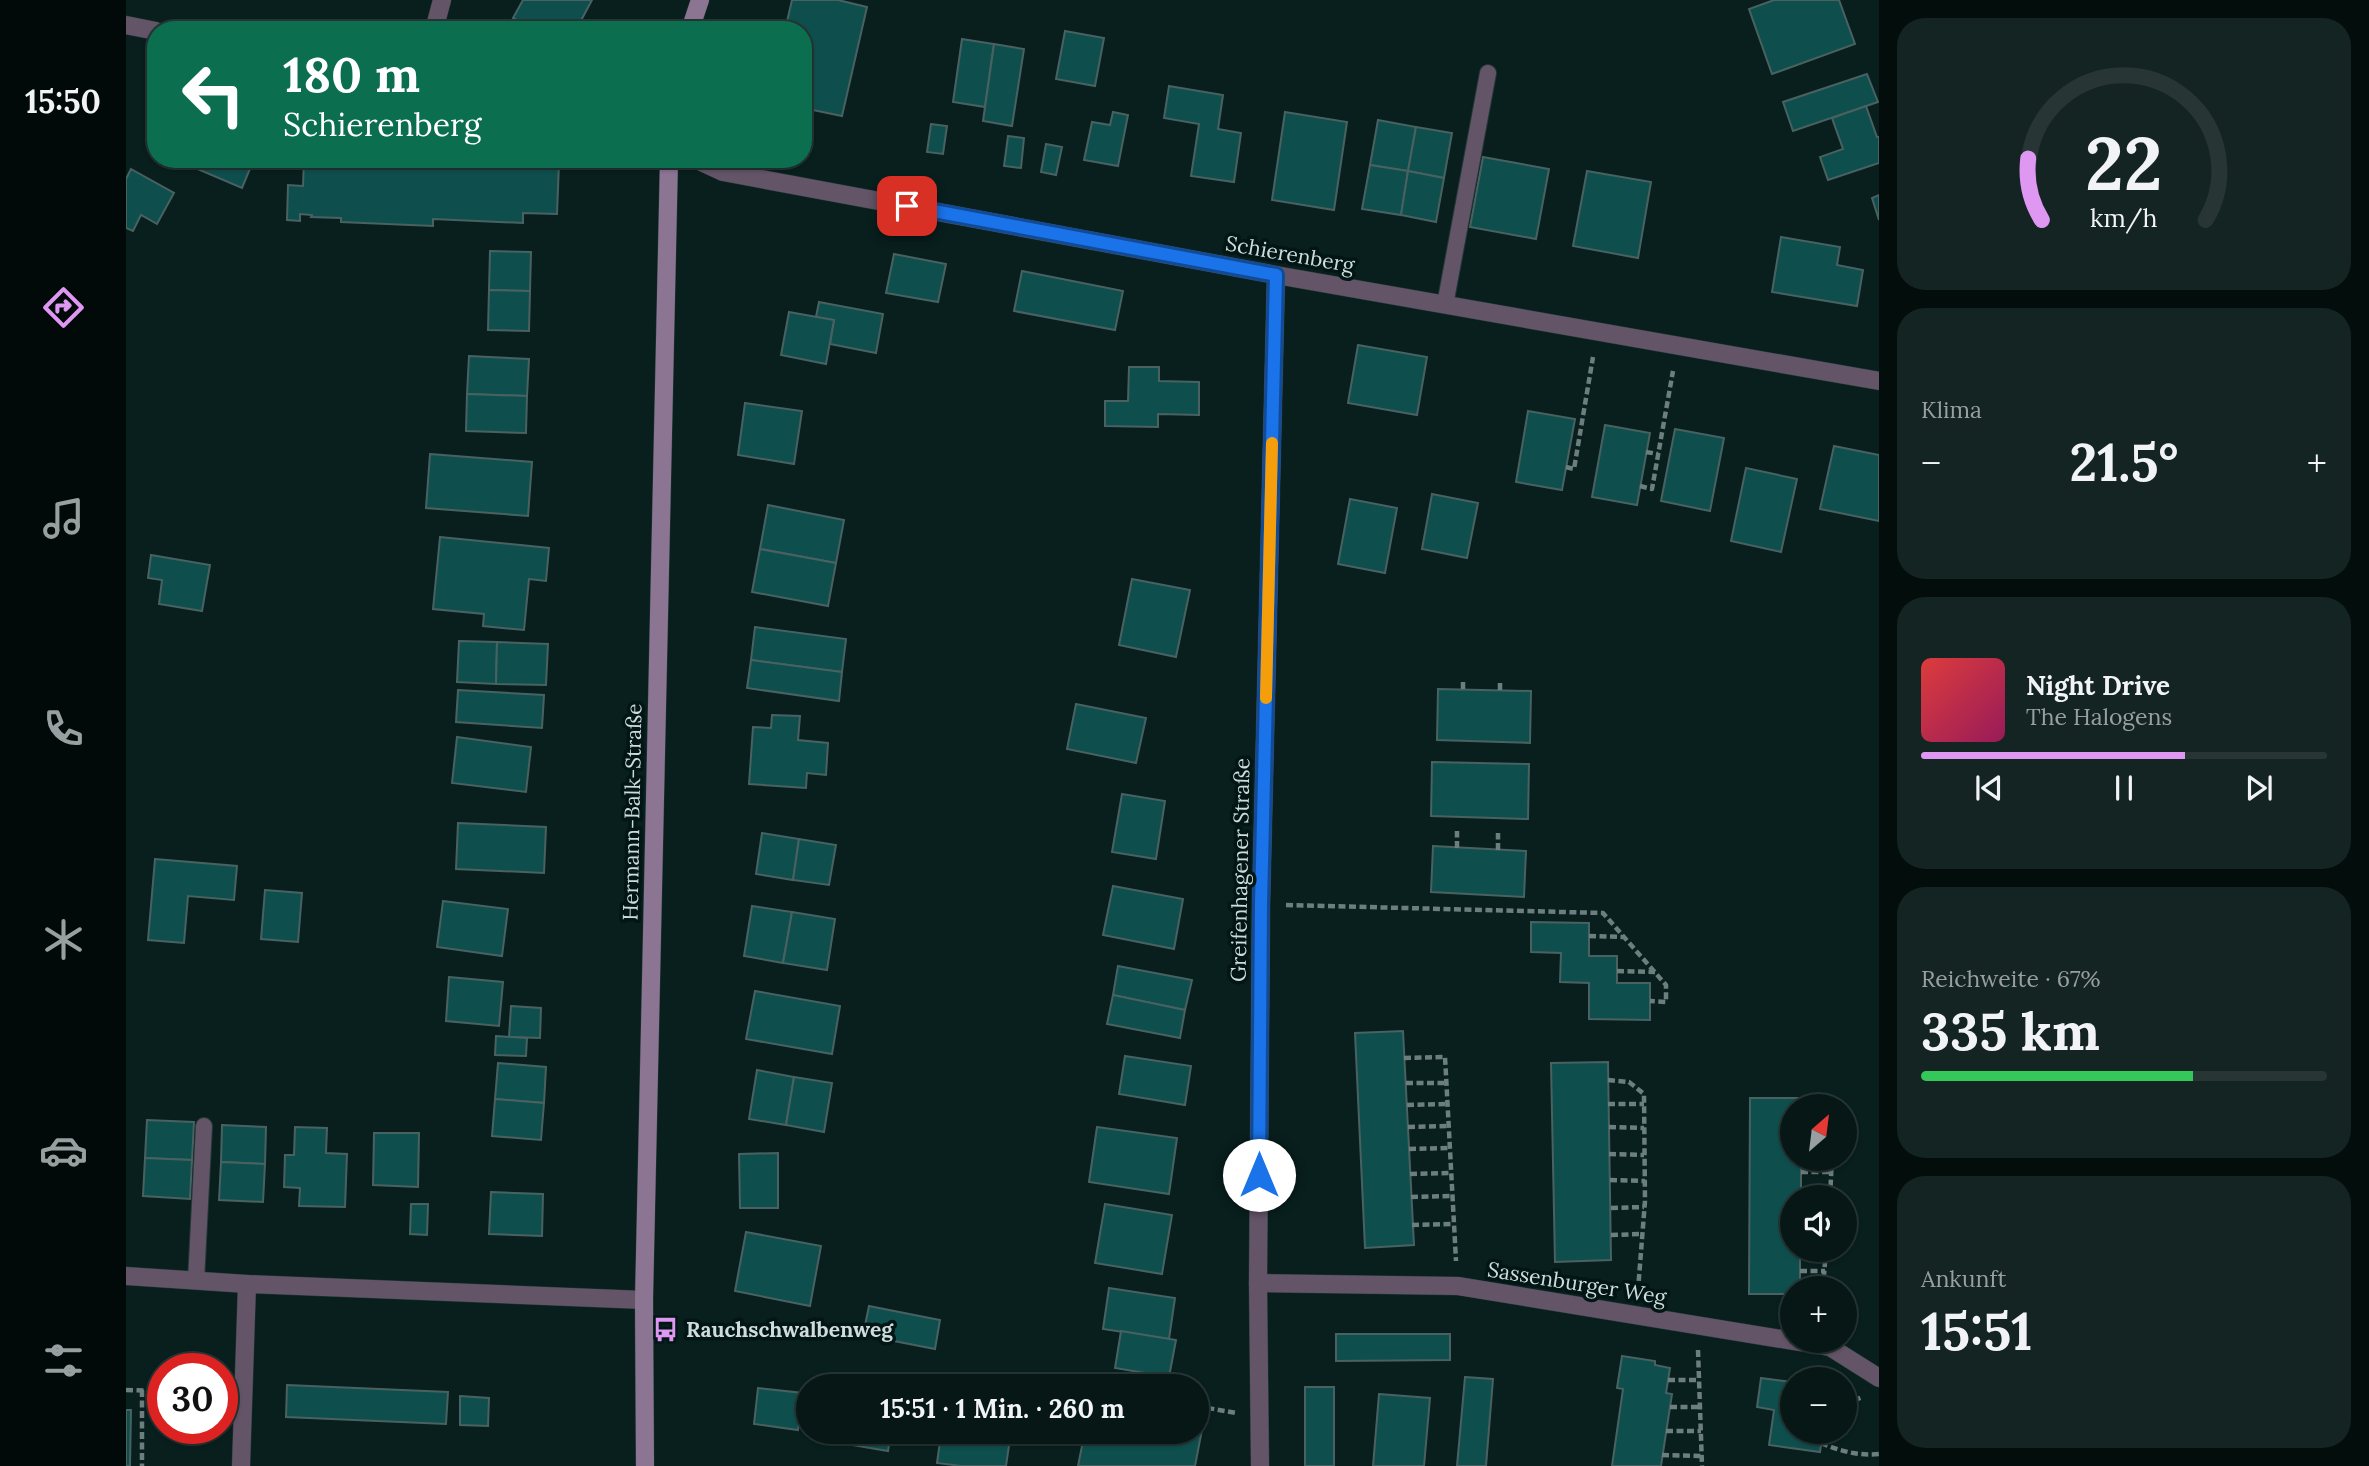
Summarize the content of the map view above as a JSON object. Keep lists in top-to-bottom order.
{
  "streets": {
    "street": [
      "Schierenberg",
      "Hermann-Balk-Straße",
      "Greifenhagener Straße",
      "Sassenburger Weg"
    ]
  },
  "crossings": [
    ["Schierenberg", "Greifenhagener Straße"],
    ["Greifenhagener Straße", "Sassenburger Weg"]
  ],
  "places": {
    "bus stop": ["Rauchschwalbenweg"]
  },
  "north": "top right",
  "page": {
    "tabs": "15:50",
    "turn": ["180 m", "Schierenberg"],
    "tile": [
      "Klima",
      ["Reichweite · 67%", "335 km"],
      ["Ankunft", "15:51"]
    ],
    "heat": ["−", "21.5°", "+"],
    "song": ["Night Drive", "The Halogens"],
    "map_buttons": ["+", "−"],
    "limit": "30",
    "trip": "15:51 · 1 Min. · 260 m",
    "gauge": ["22", "km/h"]
  }
}
